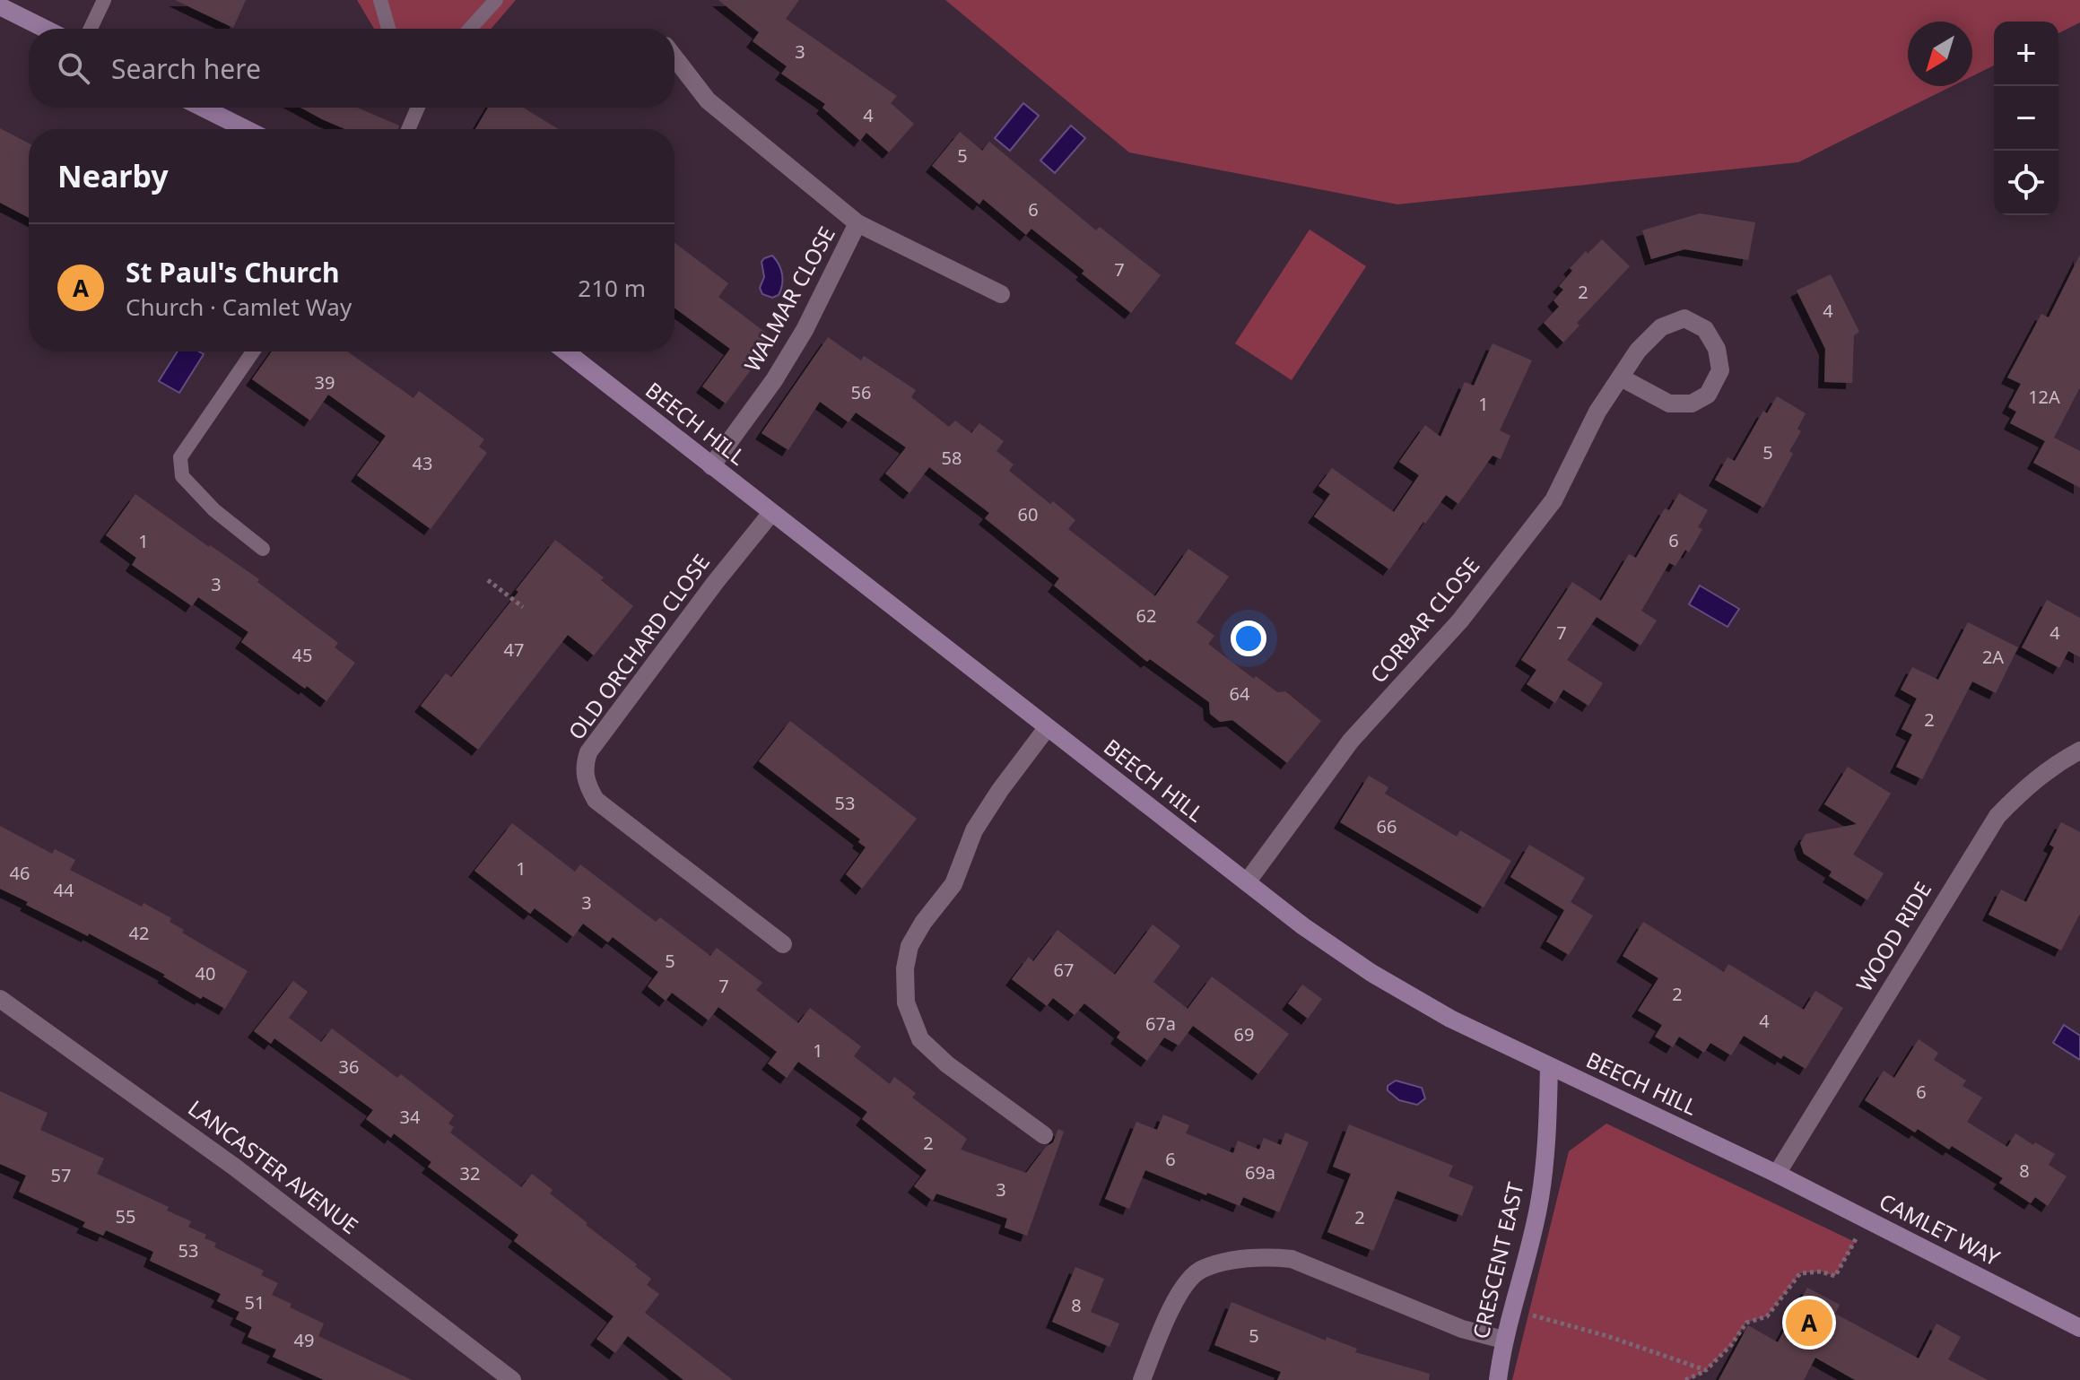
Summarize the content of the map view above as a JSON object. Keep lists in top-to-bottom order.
{
  "streets": {
    "street": [
      "WALMAR CLOSE",
      "BEECH HILL",
      "CORBAR CLOSE",
      "OLD ORCHARD CLOSE",
      "WOOD RIDE",
      "LANCASTER AVENUE",
      "CAMLET WAY",
      "CRESCENT EAST"
    ]
  },
  "crossings": [
    ["WALMAR CLOSE", "BEECH HILL"],
    ["BEECH HILL", "CORBAR CLOSE"],
    ["BEECH HILL", "OLD ORCHARD CLOSE"],
    ["BEECH HILL", "WOOD RIDE"],
    ["BEECH HILL", "CAMLET WAY"],
    ["BEECH HILL", "CRESCENT EAST"],
    ["WOOD RIDE", "CAMLET WAY"]
  ],
  "house_numbers": [
    "3",
    "4",
    "5",
    "6",
    "7",
    "2",
    "4",
    "39",
    "56",
    "12A",
    "1",
    "5",
    "58",
    "43",
    "60",
    "6",
    "1",
    "3",
    "62",
    "7",
    "4",
    "47",
    "45",
    "2A",
    "64",
    "2",
    "53",
    "66",
    "1",
    "46",
    "44",
    "3",
    "42",
    "5",
    "67",
    "40",
    "7",
    "2",
    "4",
    "67a",
    "69",
    "1",
    "36",
    "6",
    "34",
    "2",
    "6",
    "8",
    "69a",
    "32",
    "57",
    "3",
    "55",
    "2",
    "53",
    "51",
    "8",
    "5",
    "49"
  ],
  "north": "bottom left",
  "page": {
    "map_buttons": ["+", "−"],
    "search": "Search here",
    "heading": "Nearby",
    "list": [
      {
        "mark": "A",
        "name": "St Paul's Church",
        "note": "Church · Camlet Way",
        "value": "210 m"
      }
    ],
    "pins": "A"
  }
}
